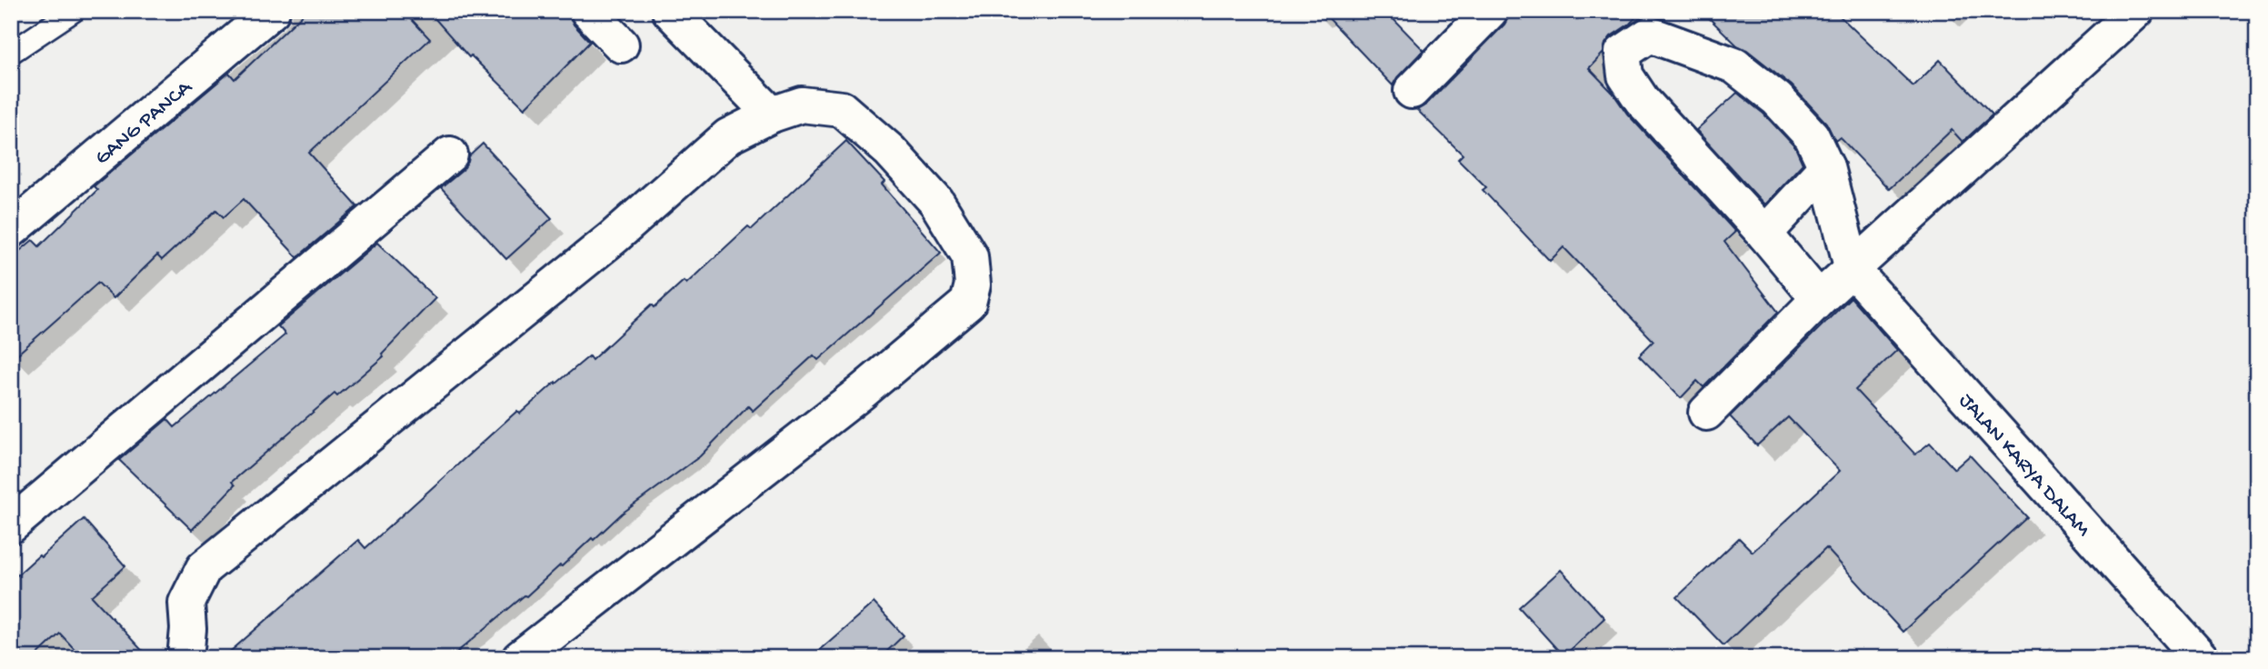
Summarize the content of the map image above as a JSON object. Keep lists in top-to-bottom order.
{
  "streets": {
    "street": ["GANG PANCA", "JALAN KARYA DALAM"]
  }
}
